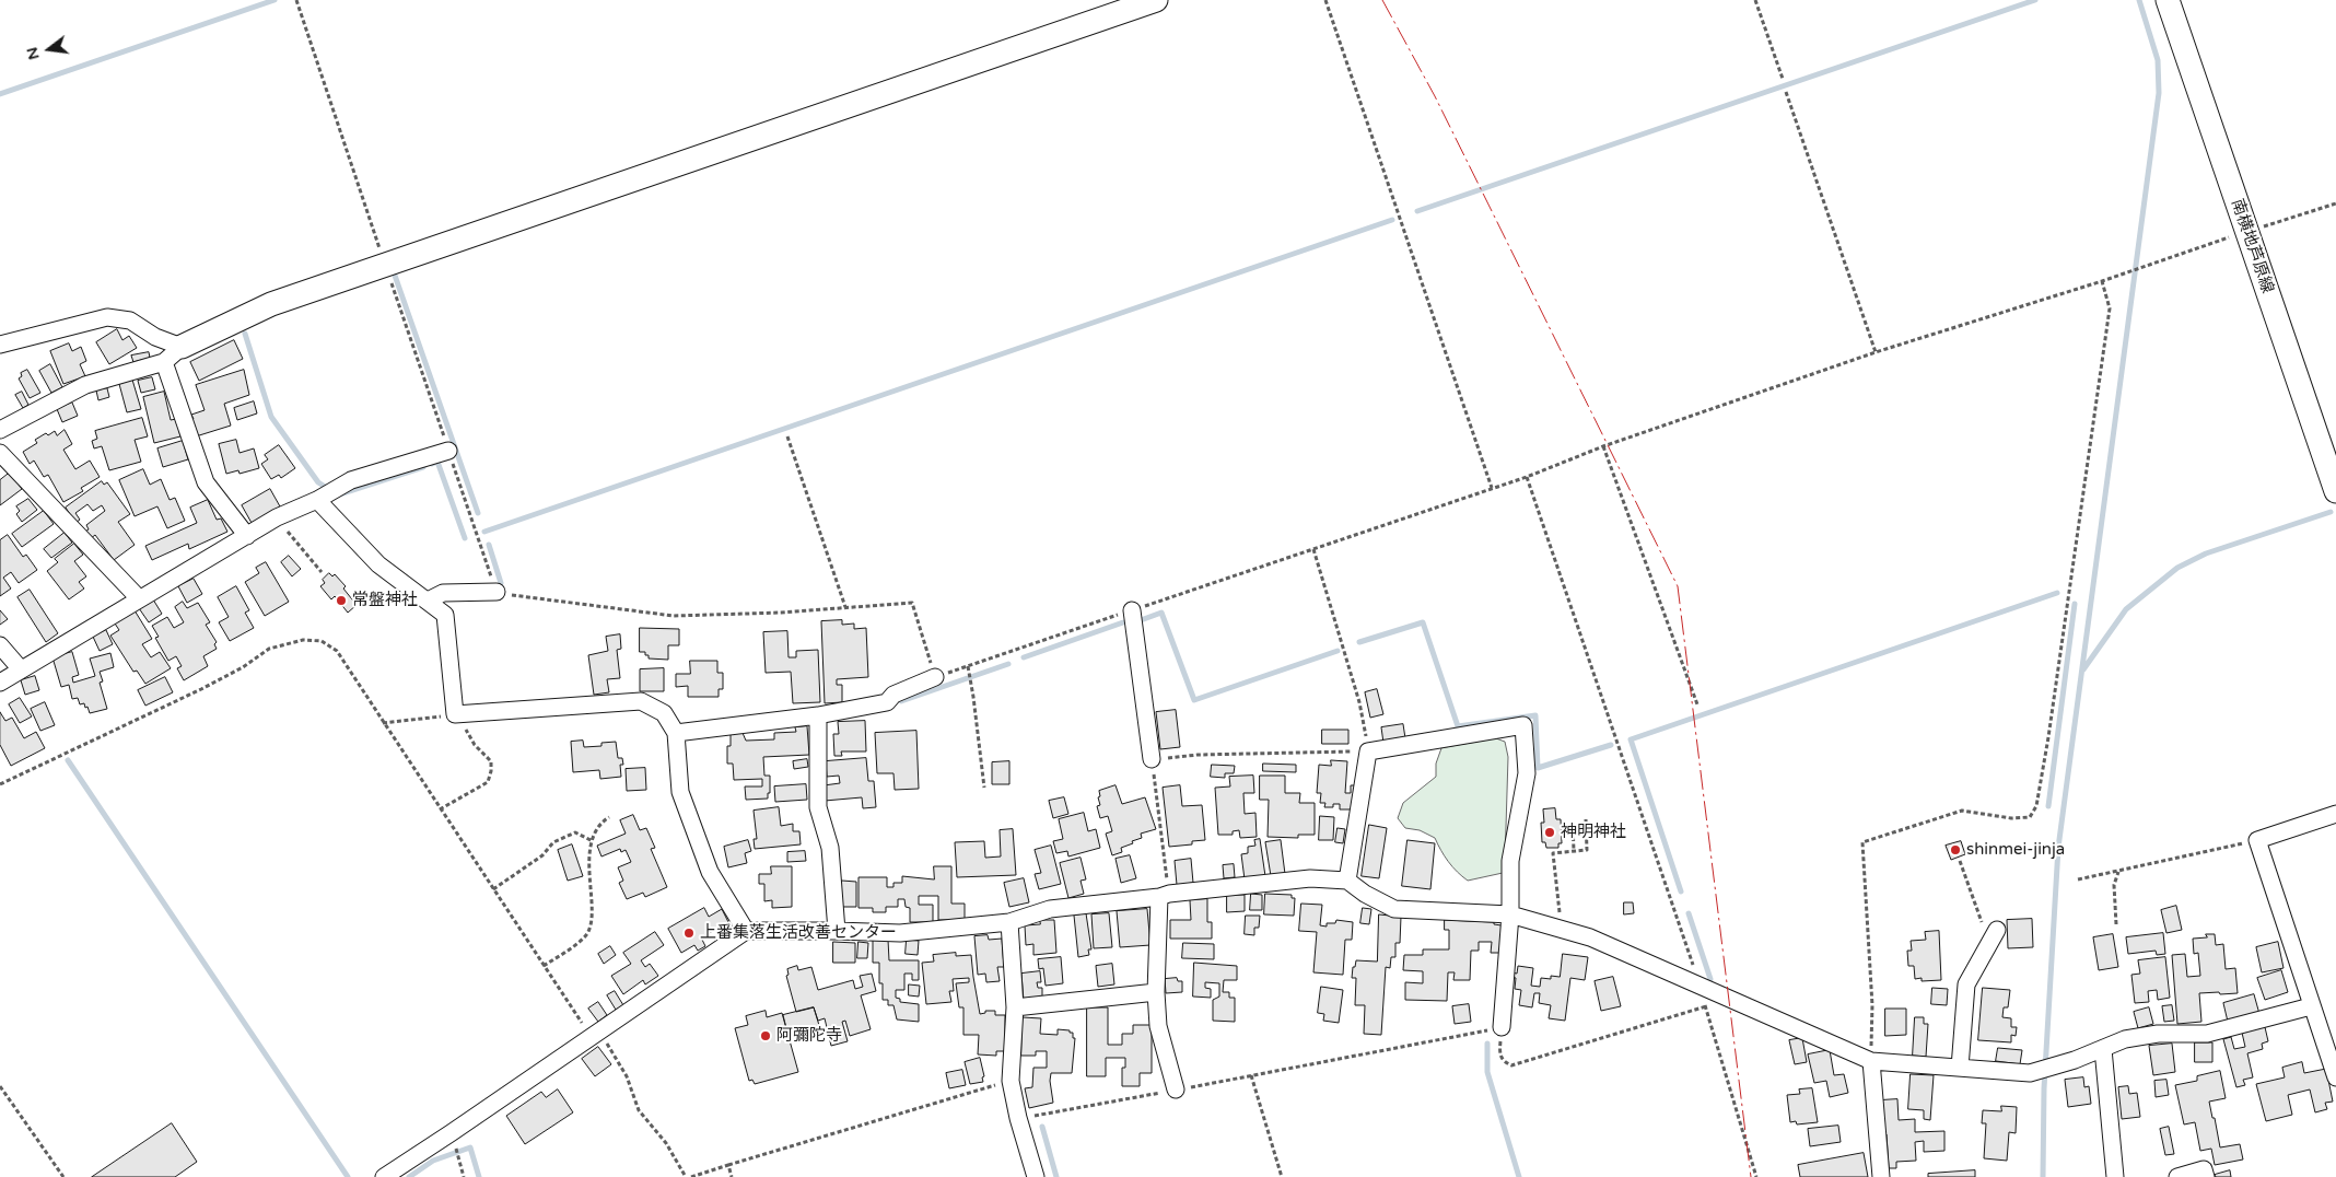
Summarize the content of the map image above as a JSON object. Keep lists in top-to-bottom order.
{
  "streets": {
    "street": ["南横地芦原線"]
  },
  "places": [
    "常盤神社",
    "神明神社",
    "shinmei-jinja",
    "上番集落生活改善センター",
    "阿彌陀寺"
  ],
  "north": "left"
}
